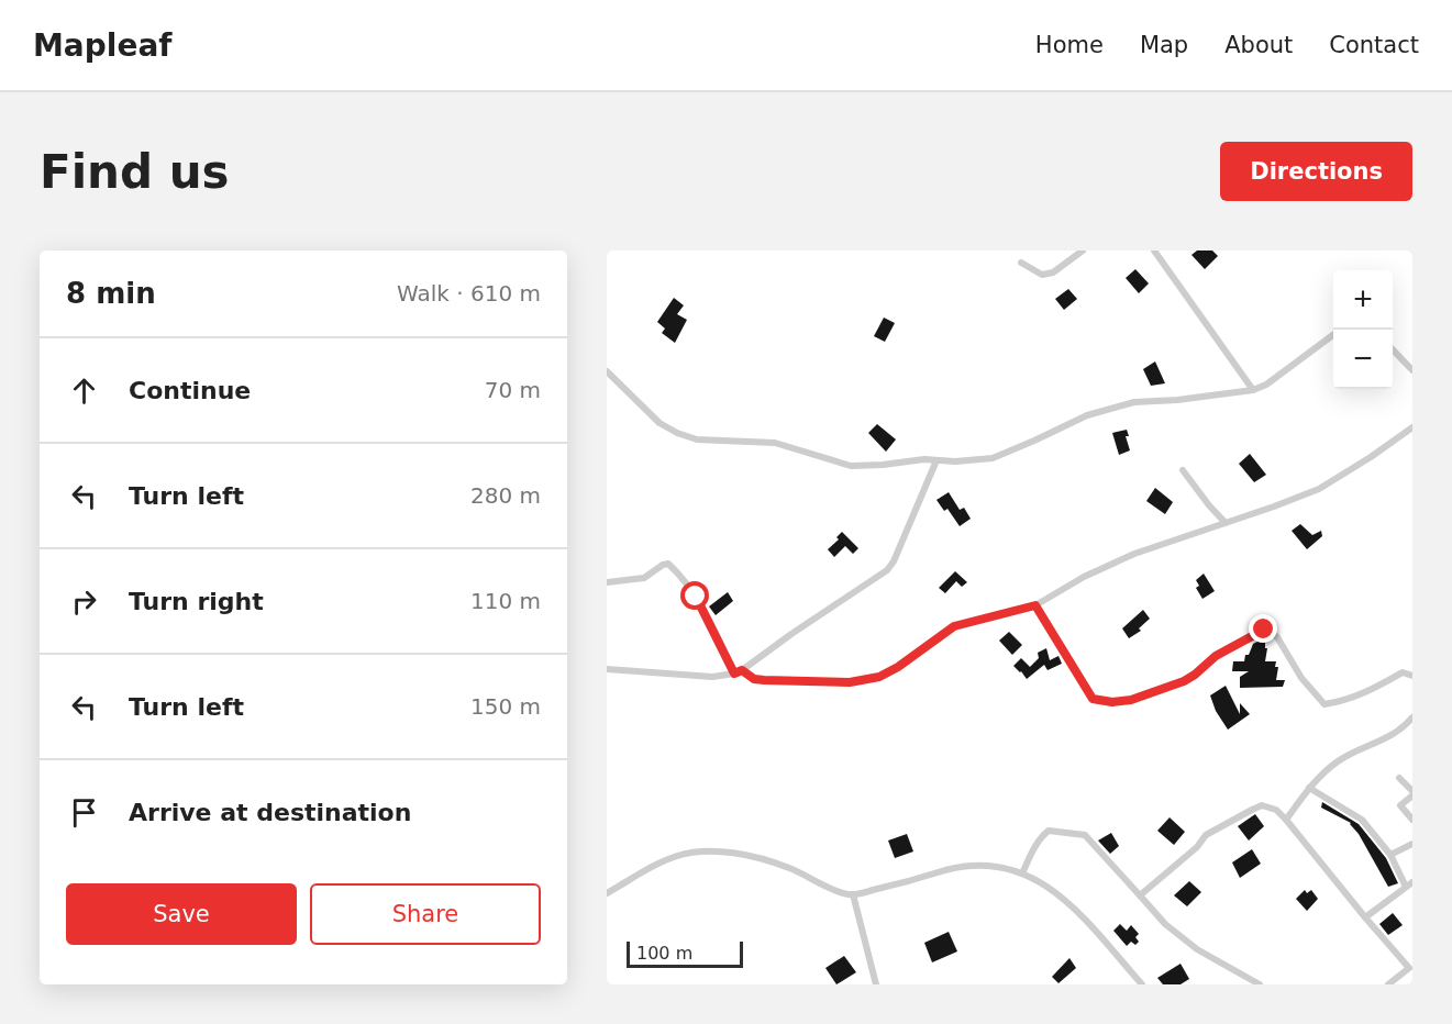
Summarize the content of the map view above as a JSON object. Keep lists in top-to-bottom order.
{
  "scale_bar": "100 m",
  "page": {
    "header": "Mapleaf",
    "nav": [
      "Home",
      "Map",
      "About",
      "Contact"
    ],
    "buttons": [
      "Directions",
      ["Save", "Share"]
    ],
    "title": "Find us",
    "heading": ["8 min", "Walk · 610 m"],
    "map_buttons": ["+", "−"],
    "list": [
      ["Continue", "70 m"],
      ["Turn left", "280 m"],
      ["Turn right", "110 m"],
      ["Turn left", "150 m"],
      "Arrive at destination"
    ],
    "scale": "100 m"
  }
}
